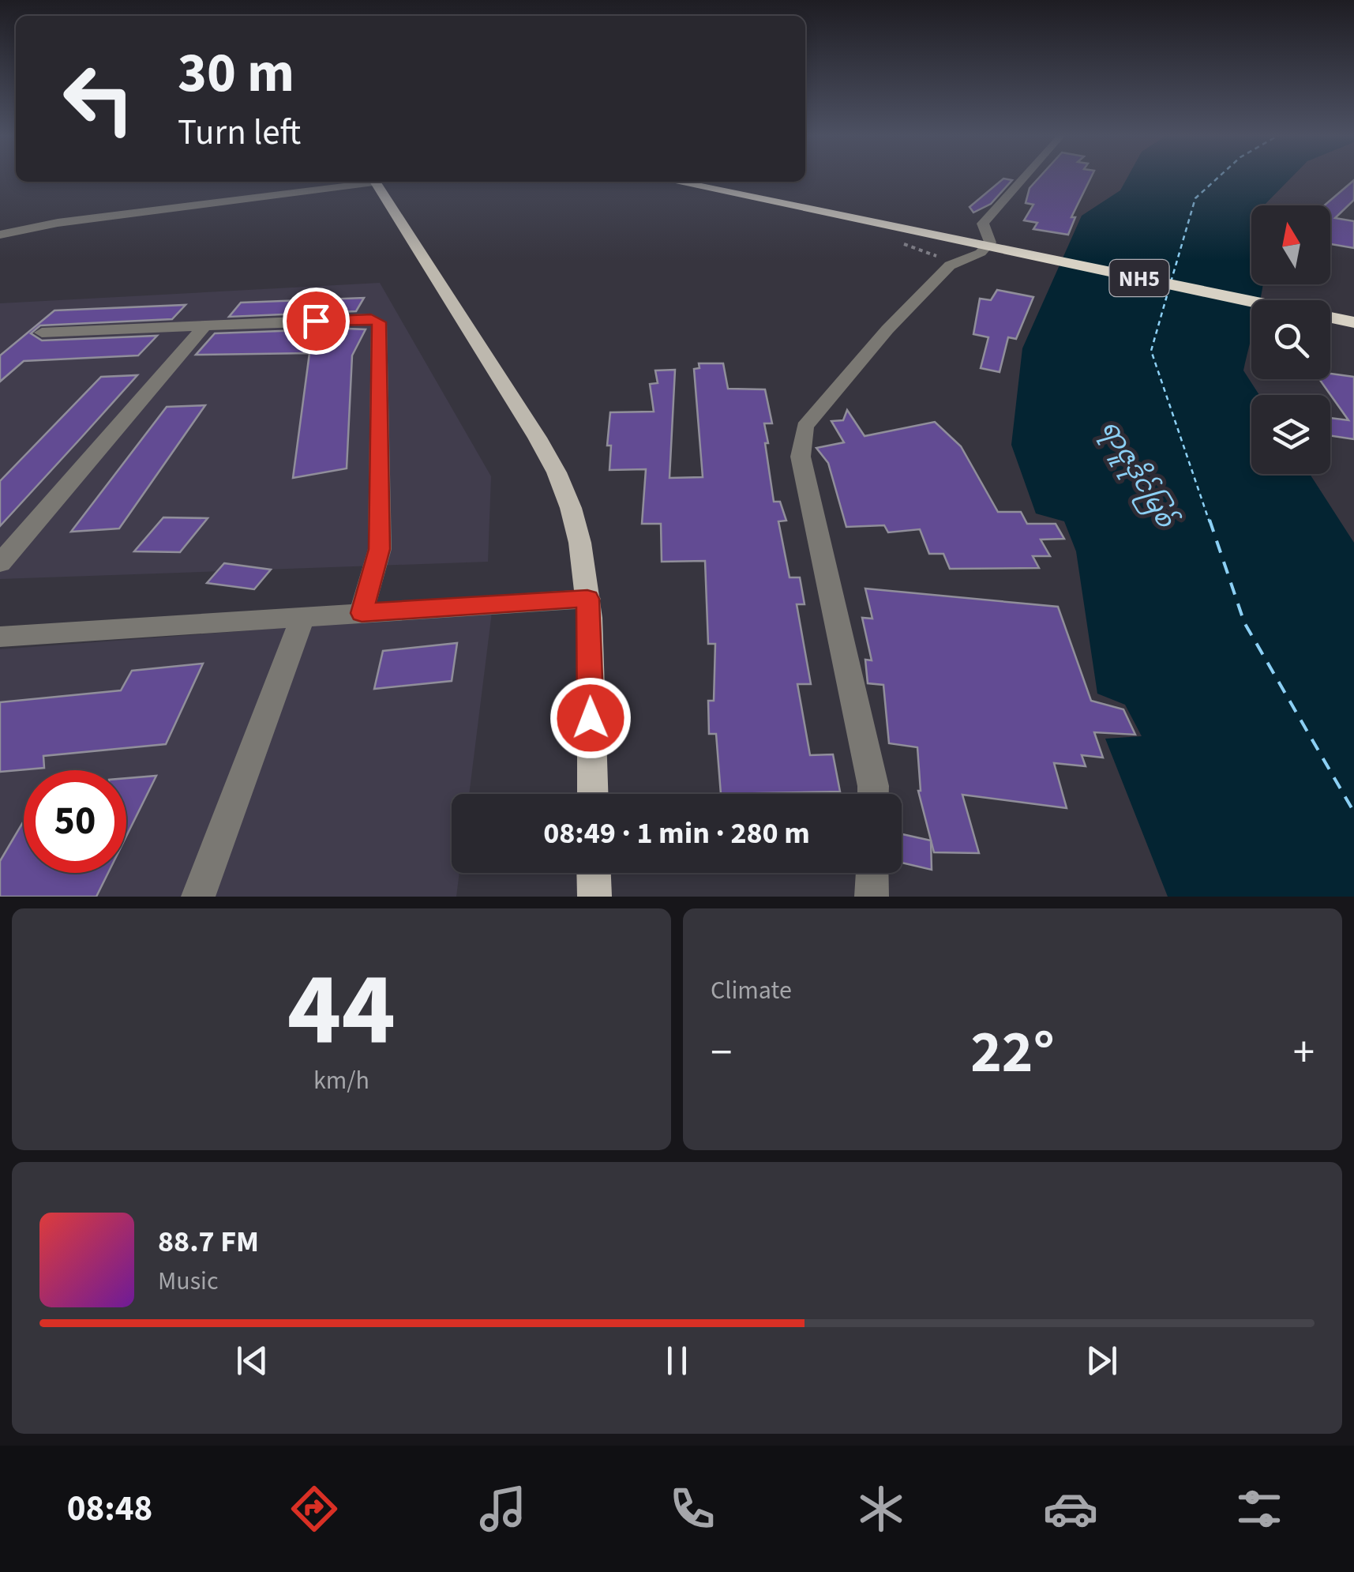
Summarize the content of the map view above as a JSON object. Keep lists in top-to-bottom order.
{
  "streets": {
    "highway": ["NH5"]
  },
  "water": ["ရာဇူဒိုင်မြစ်"],
  "north": "top",
  "page": {
    "turn": ["30 m", "Turn left"],
    "limit": "50",
    "trip": "08:49 · 1 min · 280 m",
    "tile": [
      ["44", "km/h"],
      "Climate"
    ],
    "heat": ["−", "22°", "+"],
    "song": ["88.7 FM", "Music"],
    "tabs": "08:48"
  }
}
